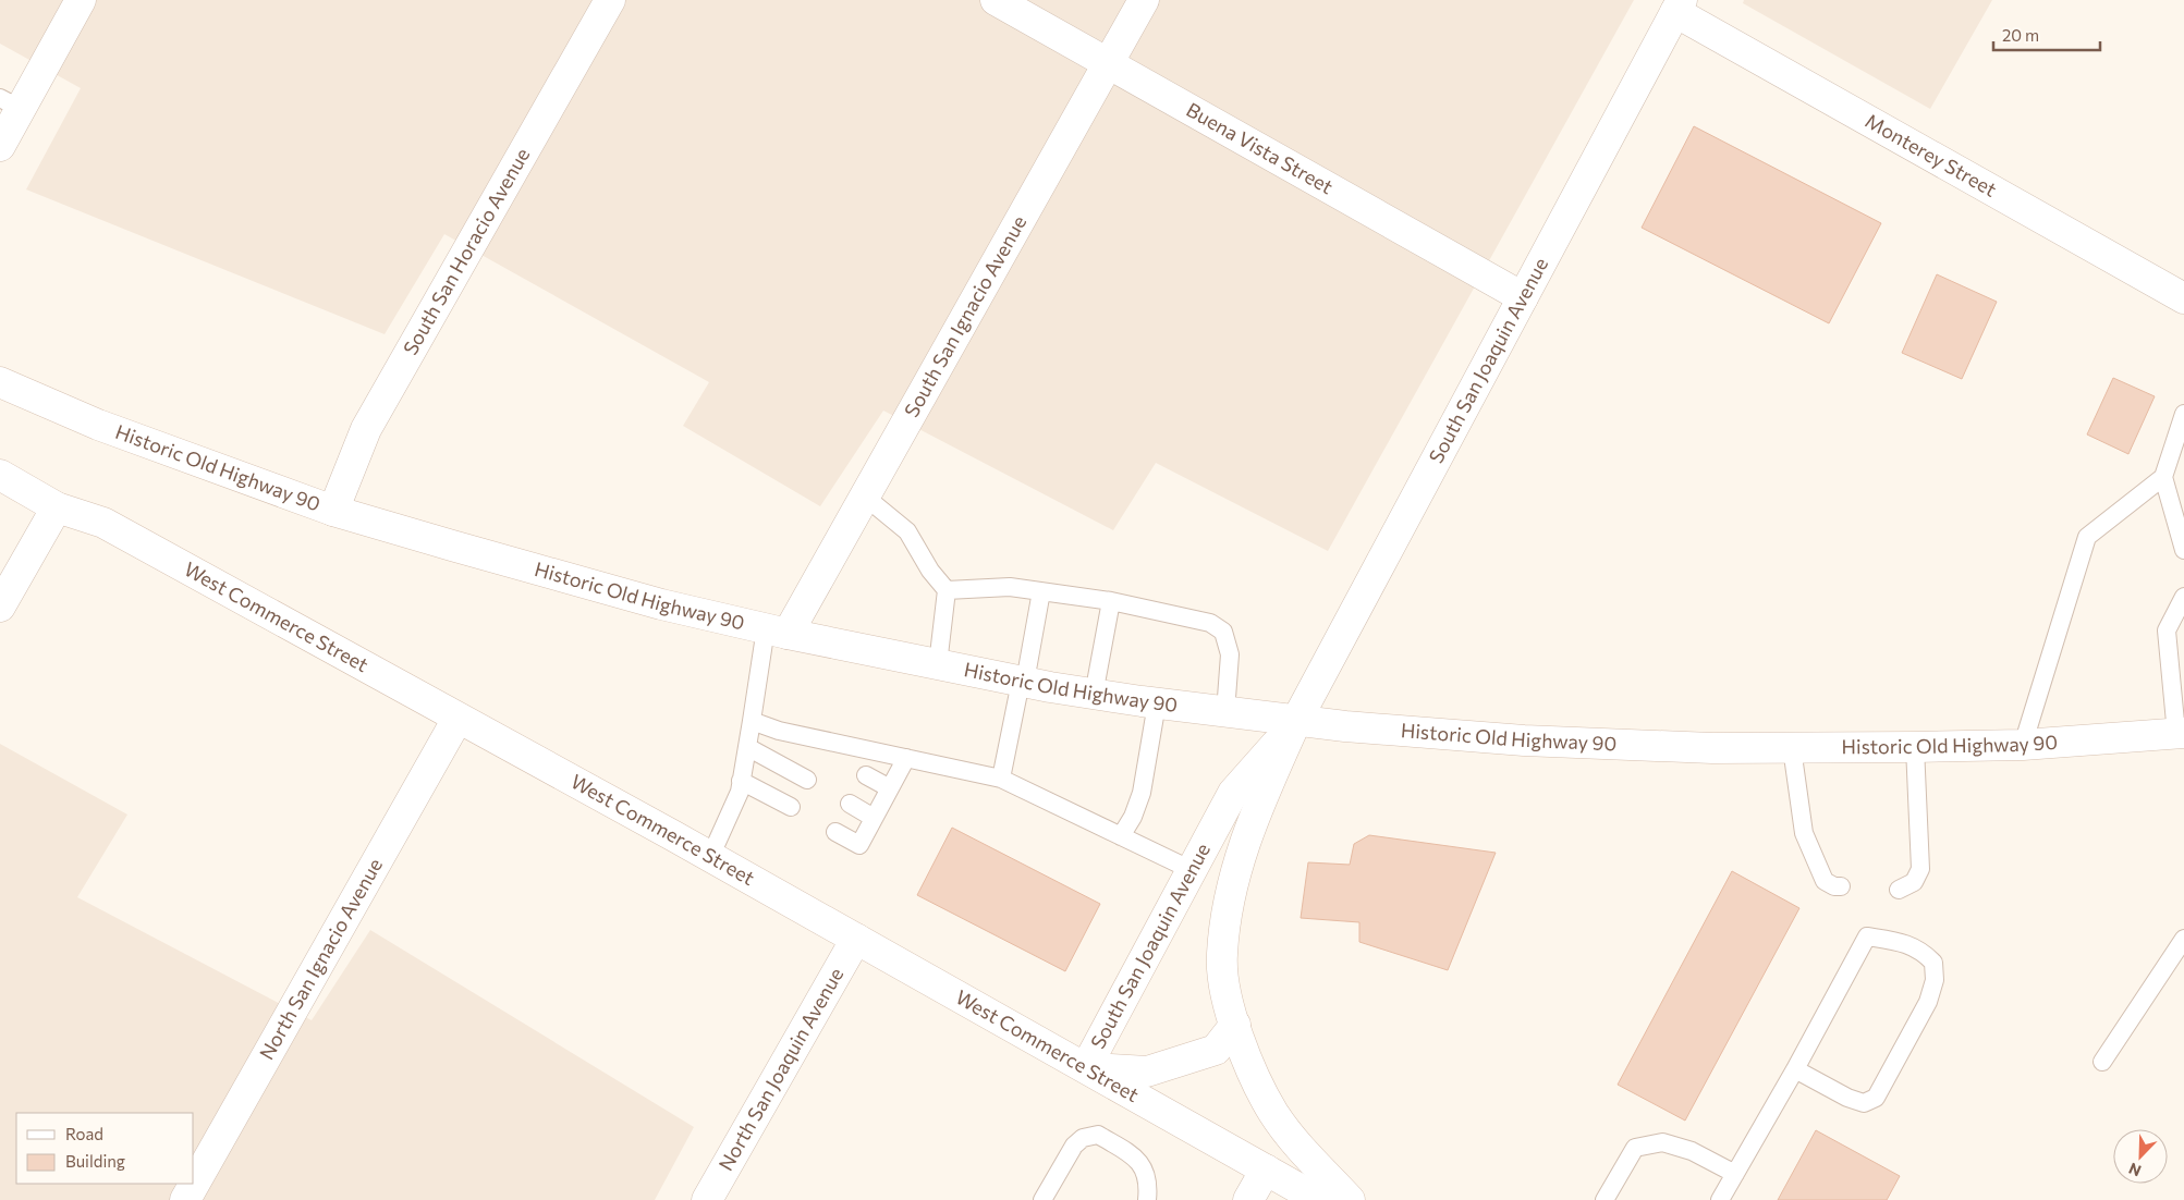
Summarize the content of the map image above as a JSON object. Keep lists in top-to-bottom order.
{
  "streets": {
    "main road": [
      "Buena Vista Street",
      "Monterey Street",
      "South San Horacio Avenue",
      "South San Ignacio Avenue",
      "South San Joaquin Avenue",
      "Historic Old Highway 90",
      "West Commerce Street",
      "North San Ignacio Avenue",
      "North San Joaquin Avenue"
    ]
  },
  "crossings": [
    ["Buena Vista Street", "South San Ignacio Avenue"],
    ["Buena Vista Street", "South San Joaquin Avenue"],
    ["Monterey Street", "South San Joaquin Avenue"],
    ["South San Horacio Avenue", "Historic Old Highway 90"],
    ["South San Ignacio Avenue", "Historic Old Highway 90"],
    ["South San Joaquin Avenue", "Historic Old Highway 90"],
    ["South San Joaquin Avenue", "West Commerce Street"],
    ["West Commerce Street", "North San Ignacio Avenue"],
    ["West Commerce Street", "North San Joaquin Avenue"]
  ],
  "legend": ["Road", "Building"],
  "scale_bar": "20 m",
  "north": "bottom left"
}
